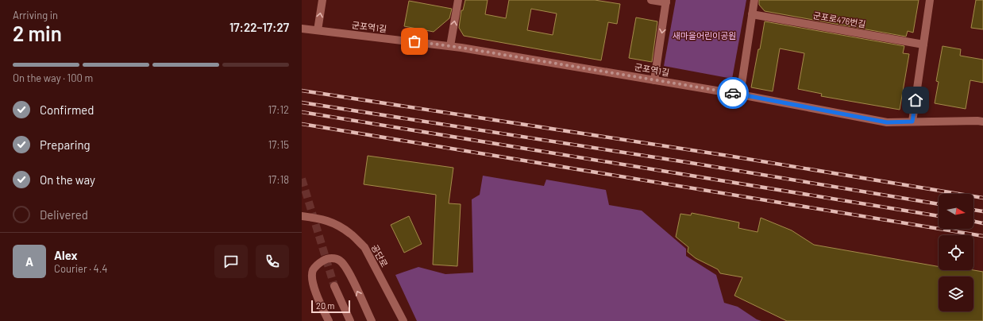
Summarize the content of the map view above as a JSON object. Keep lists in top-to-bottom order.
{
  "streets": {
    "street": ["군포로476번길", "군포역1길", "공단로"]
  },
  "parks": ["새마을어린이공원"],
  "scale_bar": "20 m",
  "north": "right",
  "page": {
    "heading": ["2 min", "Arriving in", "17:22–17:27"],
    "panel": ["Alex", "Courier · 4.4"],
    "bar": "On the way · 100 m",
    "list": [
      ["Confirmed", "17:12"],
      ["Preparing", "17:15"],
      ["On the way", "17:18"],
      "Delivered"
    ],
    "round": "A",
    "scale": "20 m"
  }
}
